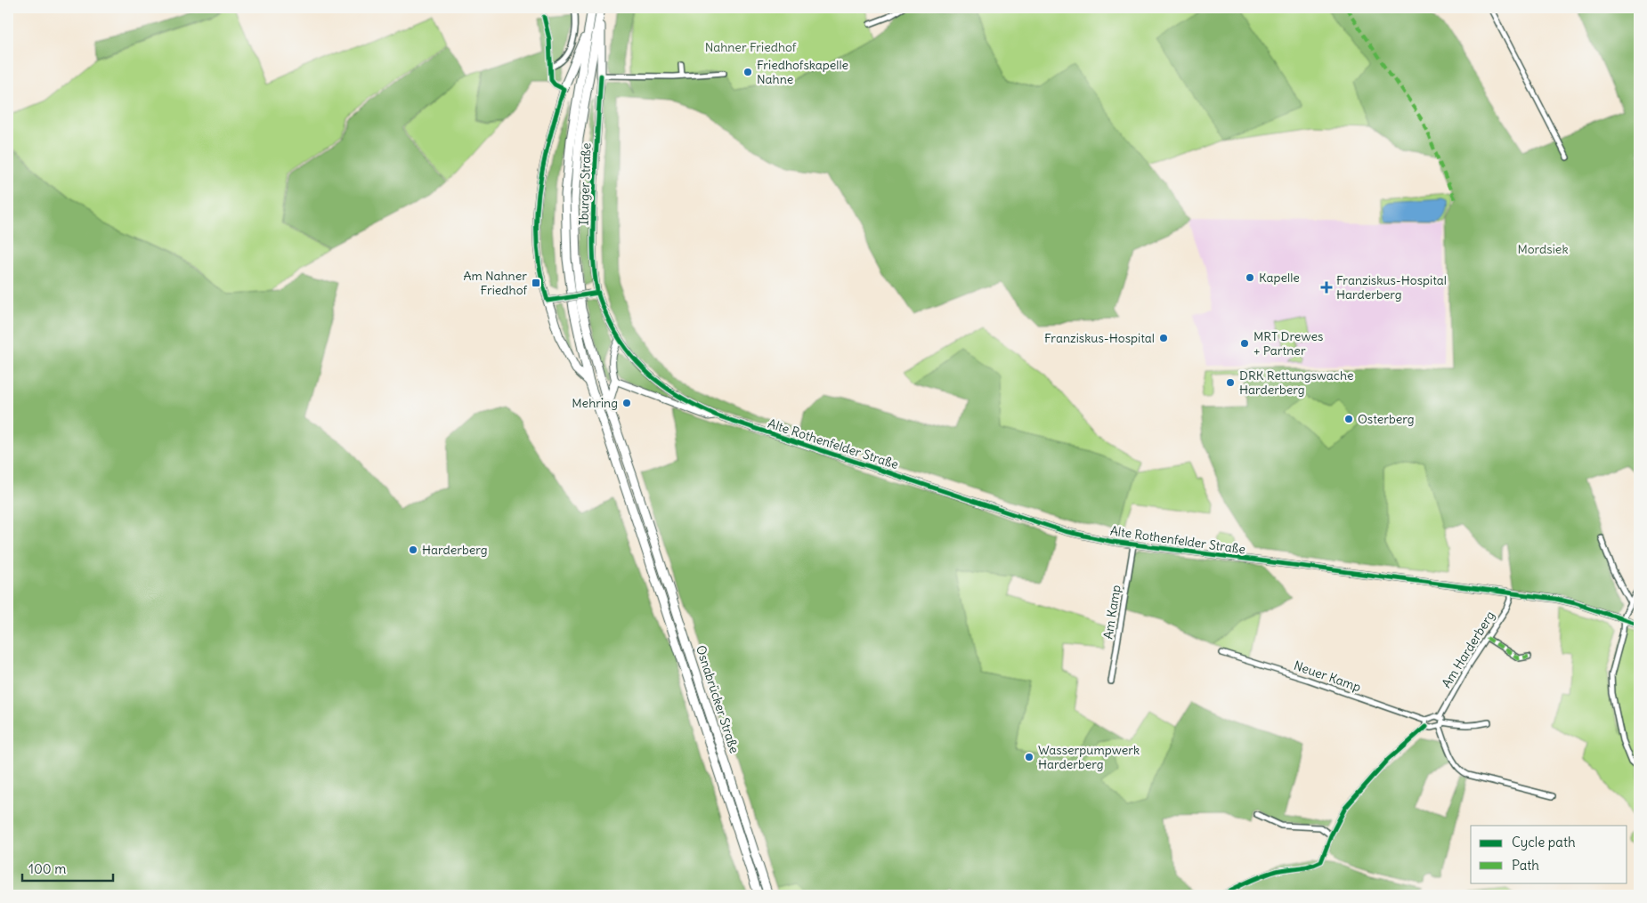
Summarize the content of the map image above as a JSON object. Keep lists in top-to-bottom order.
{
  "streets": {
    "highway": ["Iburger Straße", "Osnabrücker Straße"],
    "street": [
      "Alte Rothenfelder Straße",
      "Am Kamp",
      "Am Harderberg",
      "Neuer Kamp"
    ]
  },
  "crossings": [
    ["Iburger Straße", "Alte Rothenfelder Straße"],
    ["Iburger Straße", "Osnabrücker Straße"],
    ["Alte Rothenfelder Straße", "Am Kamp"],
    ["Alte Rothenfelder Straße", "Am Harderberg"]
  ],
  "parks": ["Nahner Friedhof", "Mordsiek"],
  "places": {
    "other": [
      "Friedhofskapelle Nahne",
      "Kapelle",
      "Franziskus-Hospital",
      "MRT Drewes + Partner",
      "DRK Rettungswache Harderberg",
      "Mehring",
      "Osterberg",
      "Harderberg",
      "Wasserpumpwerk Harderberg"
    ],
    "transit": ["Am Nahner Friedhof"],
    "health": ["Franziskus-Hospital Harderberg"]
  },
  "legend": ["Cycle path", "Path"],
  "scale_bar": "100 m"
}
